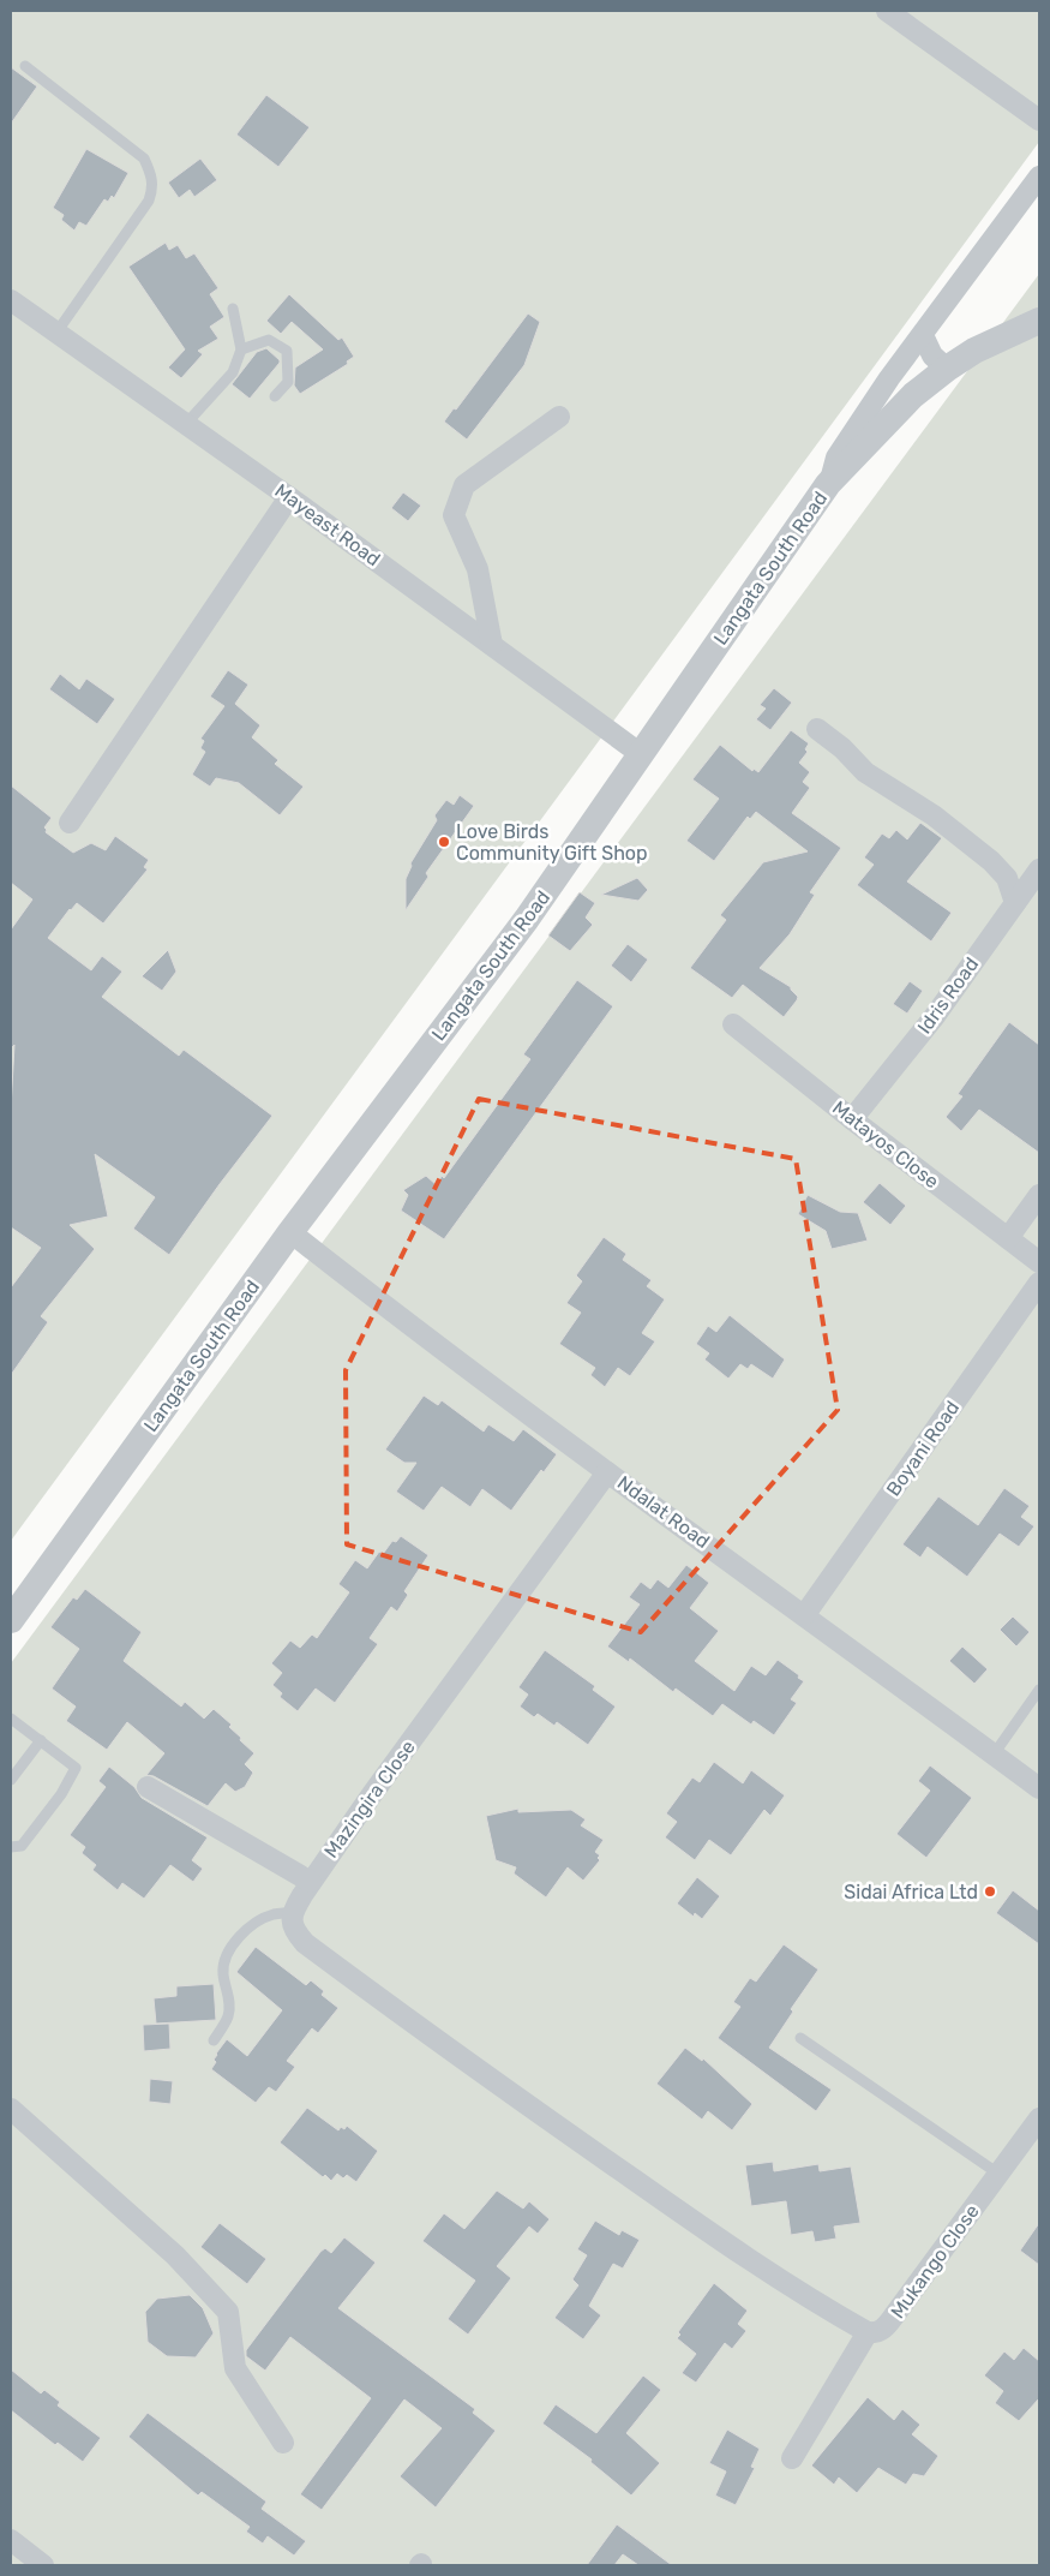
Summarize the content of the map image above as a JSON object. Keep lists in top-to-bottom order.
{
  "streets": {
    "street": [
      "Mayeast Road",
      "Langata South Road",
      "Idris Road",
      "Matayos Close",
      "Boyani Road",
      "Ndalat Road",
      "Mazingira Close",
      "Mukango Close"
    ]
  },
  "crossings": [
    ["Mayeast Road", "Langata South Road"],
    ["Langata South Road", "Ndalat Road"],
    ["Idris Road", "Matayos Close"],
    ["Boyani Road", "Ndalat Road"],
    ["Ndalat Road", "Mazingira Close"]
  ],
  "places": ["Love Birds Community Gift Shop", "Sidai Africa Ltd"]
}
